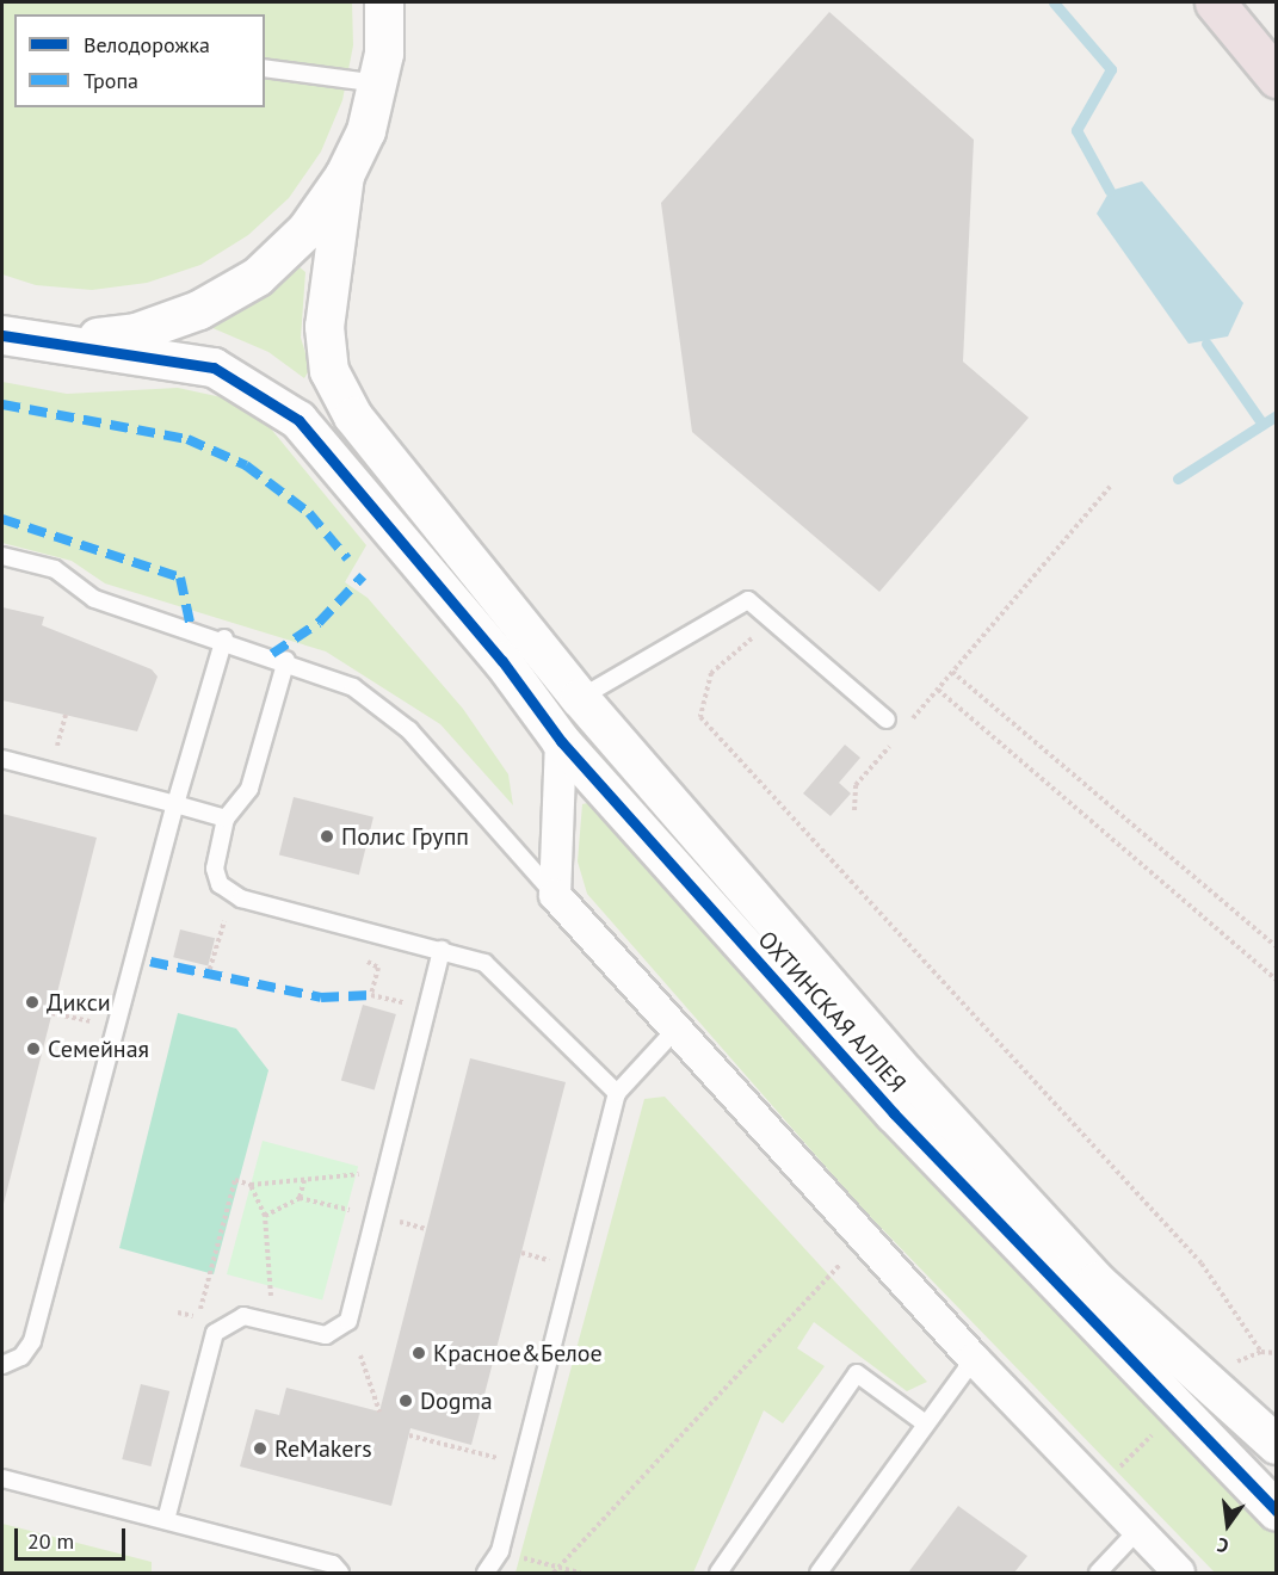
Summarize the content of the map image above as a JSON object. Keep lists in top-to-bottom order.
{
  "streets": {
    "street": ["ОХТИНСКАЯ АЛЛЕЯ"]
  },
  "places": [
    "Полис Групп",
    "Дикси",
    "Семейная",
    "Красное&Белое",
    "Dogma",
    "ReMakers"
  ],
  "legend": ["Велодорожка", "Тропа"],
  "scale_bar": "20 m",
  "north": "bottom"
}
